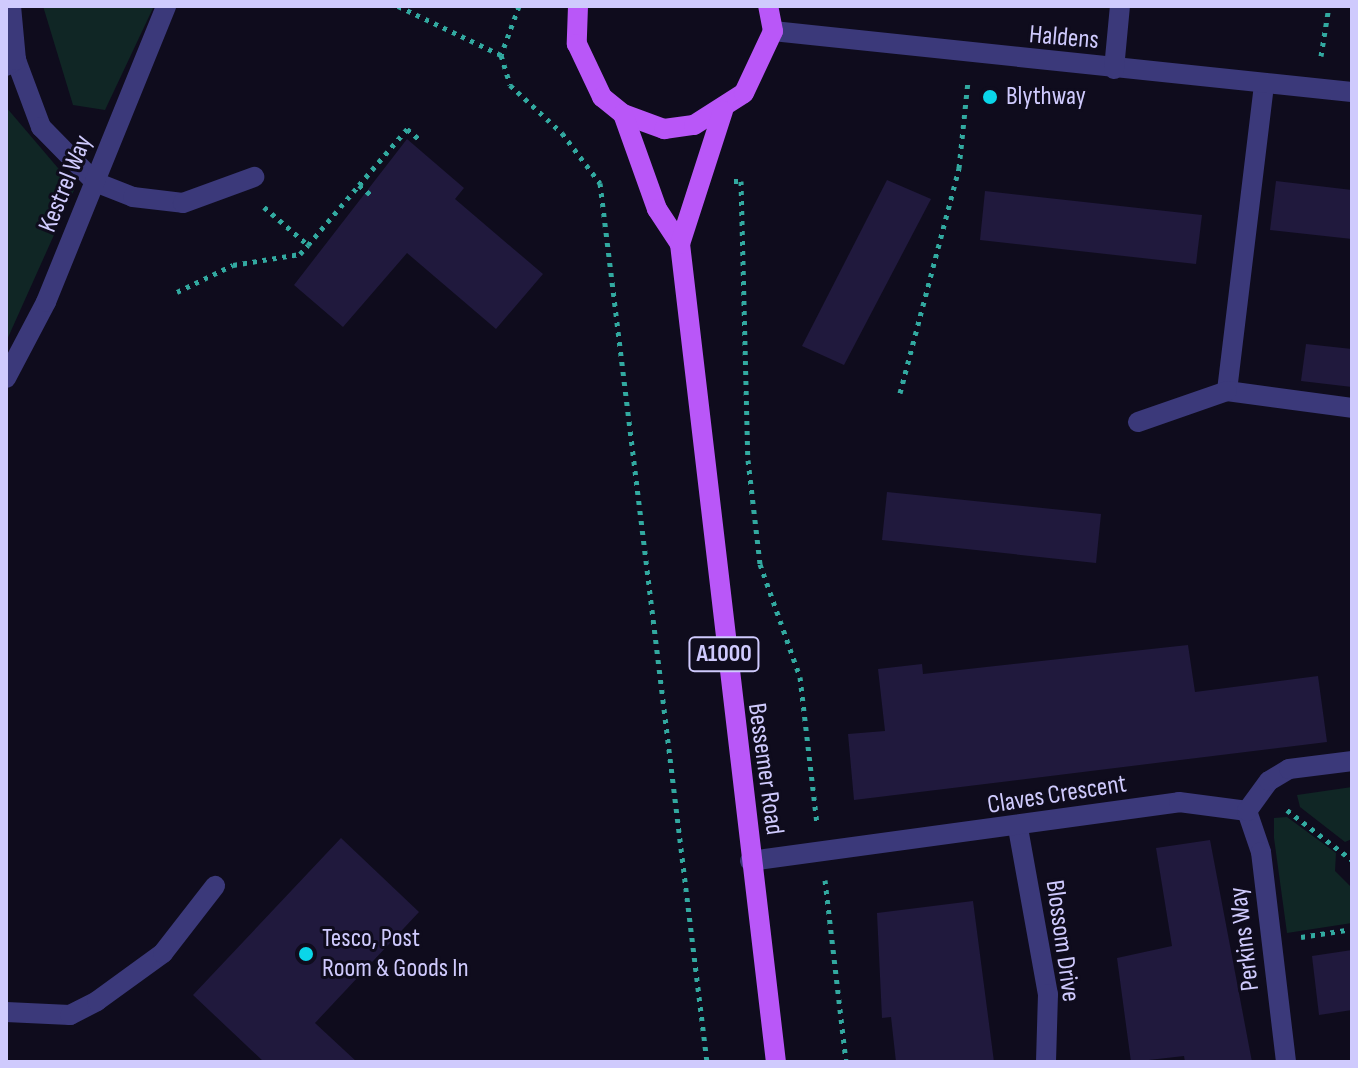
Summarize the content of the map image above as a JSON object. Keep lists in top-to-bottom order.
{
  "streets": {
    "main road": ["A1000", "Bessemer Road"],
    "street": [
      "Haldens",
      "Kestrel Way",
      "Claves Crescent",
      "Perkins Way",
      "Blossom Drive"
    ]
  },
  "crossings": [
    ["Haldens", "A1000"],
    ["A1000", "Bessemer Road"],
    ["Bessemer Road", "Claves Crescent"],
    ["Claves Crescent", "Perkins Way"],
    ["Claves Crescent", "Blossom Drive"]
  ],
  "places": ["Blythway", "Tesco, Post Room & Goods In"]
}
